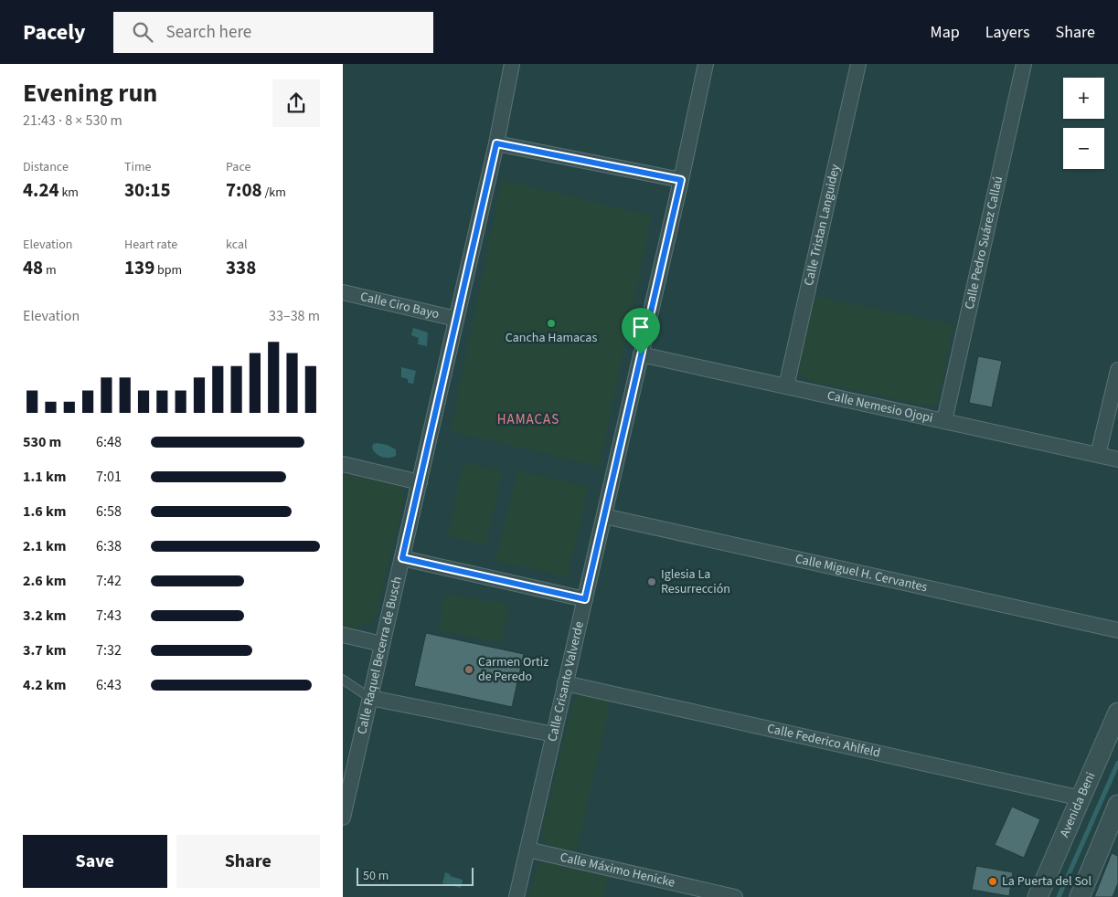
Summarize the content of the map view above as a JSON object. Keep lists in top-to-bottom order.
{
  "streets": {
    "street": [
      "Calle Tristan Languidey",
      "Calle Pedro Suárez Callaú",
      "Calle Ciro Bayo",
      "Calle Nemesio Ojopi",
      "Calle Miguel H. Cervantes",
      "Calle Raquel Becerra de Busch",
      "Calle Crisanto Valverde",
      "Calle Federico Ahlfeld",
      "Avenida Beni",
      "Calle Máximo Henicke"
    ]
  },
  "crossings": [
    ["Calle Tristan Languidey", "Calle Nemesio Ojopi"],
    ["Calle Pedro Suárez Callaú", "Calle Nemesio Ojopi"],
    ["Calle Ciro Bayo", "Calle Raquel Becerra de Busch"],
    ["Calle Nemesio Ojopi", "Calle Crisanto Valverde"],
    ["Calle Miguel H. Cervantes", "Calle Crisanto Valverde"],
    ["Calle Crisanto Valverde", "Calle Federico Ahlfeld"],
    ["Calle Crisanto Valverde", "Calle Máximo Henicke"],
    ["Calle Federico Ahlfeld", "Avenida Beni"]
  ],
  "districts": ["HAMACAS"],
  "places": [
    "Cancha Hamacas",
    "Iglesia La Resurrección",
    "Carmen Ortiz de Peredo",
    "La Puerta del Sol"
  ],
  "scale_bar": "50 m",
  "page": {
    "header": "Pacely",
    "search": "Search here",
    "nav": ["Map", "Layers", "Share"],
    "heading": ["Evening run", "21:43 · 8 × 530 m"],
    "map_buttons": ["+", "−"],
    "stats": [
      ["Distance", "4.24 km"],
      ["Time", "30:15"],
      ["Pace", "7:08 /km"],
      ["Elevation", "48 m"],
      ["Heart rate", "139 bpm"],
      ["kcal", "338"]
    ],
    "chart": ["Elevation", "33–38 m"],
    "list": [
      {
        "name": "530 m",
        "note": "6:48"
      },
      {
        "name": "1.1 km",
        "note": "7:01"
      },
      {
        "name": "1.6 km",
        "note": "6:58"
      },
      {
        "name": "2.1 km",
        "note": "6:38"
      },
      {
        "name": "2.6 km",
        "note": "7:42"
      },
      {
        "name": "3.2 km",
        "note": "7:43"
      },
      {
        "name": "3.7 km",
        "note": "7:32"
      },
      {
        "name": "4.2 km",
        "note": "6:43"
      }
    ],
    "buttons": ["Save", "Share"],
    "scale": "50 m"
  }
}
